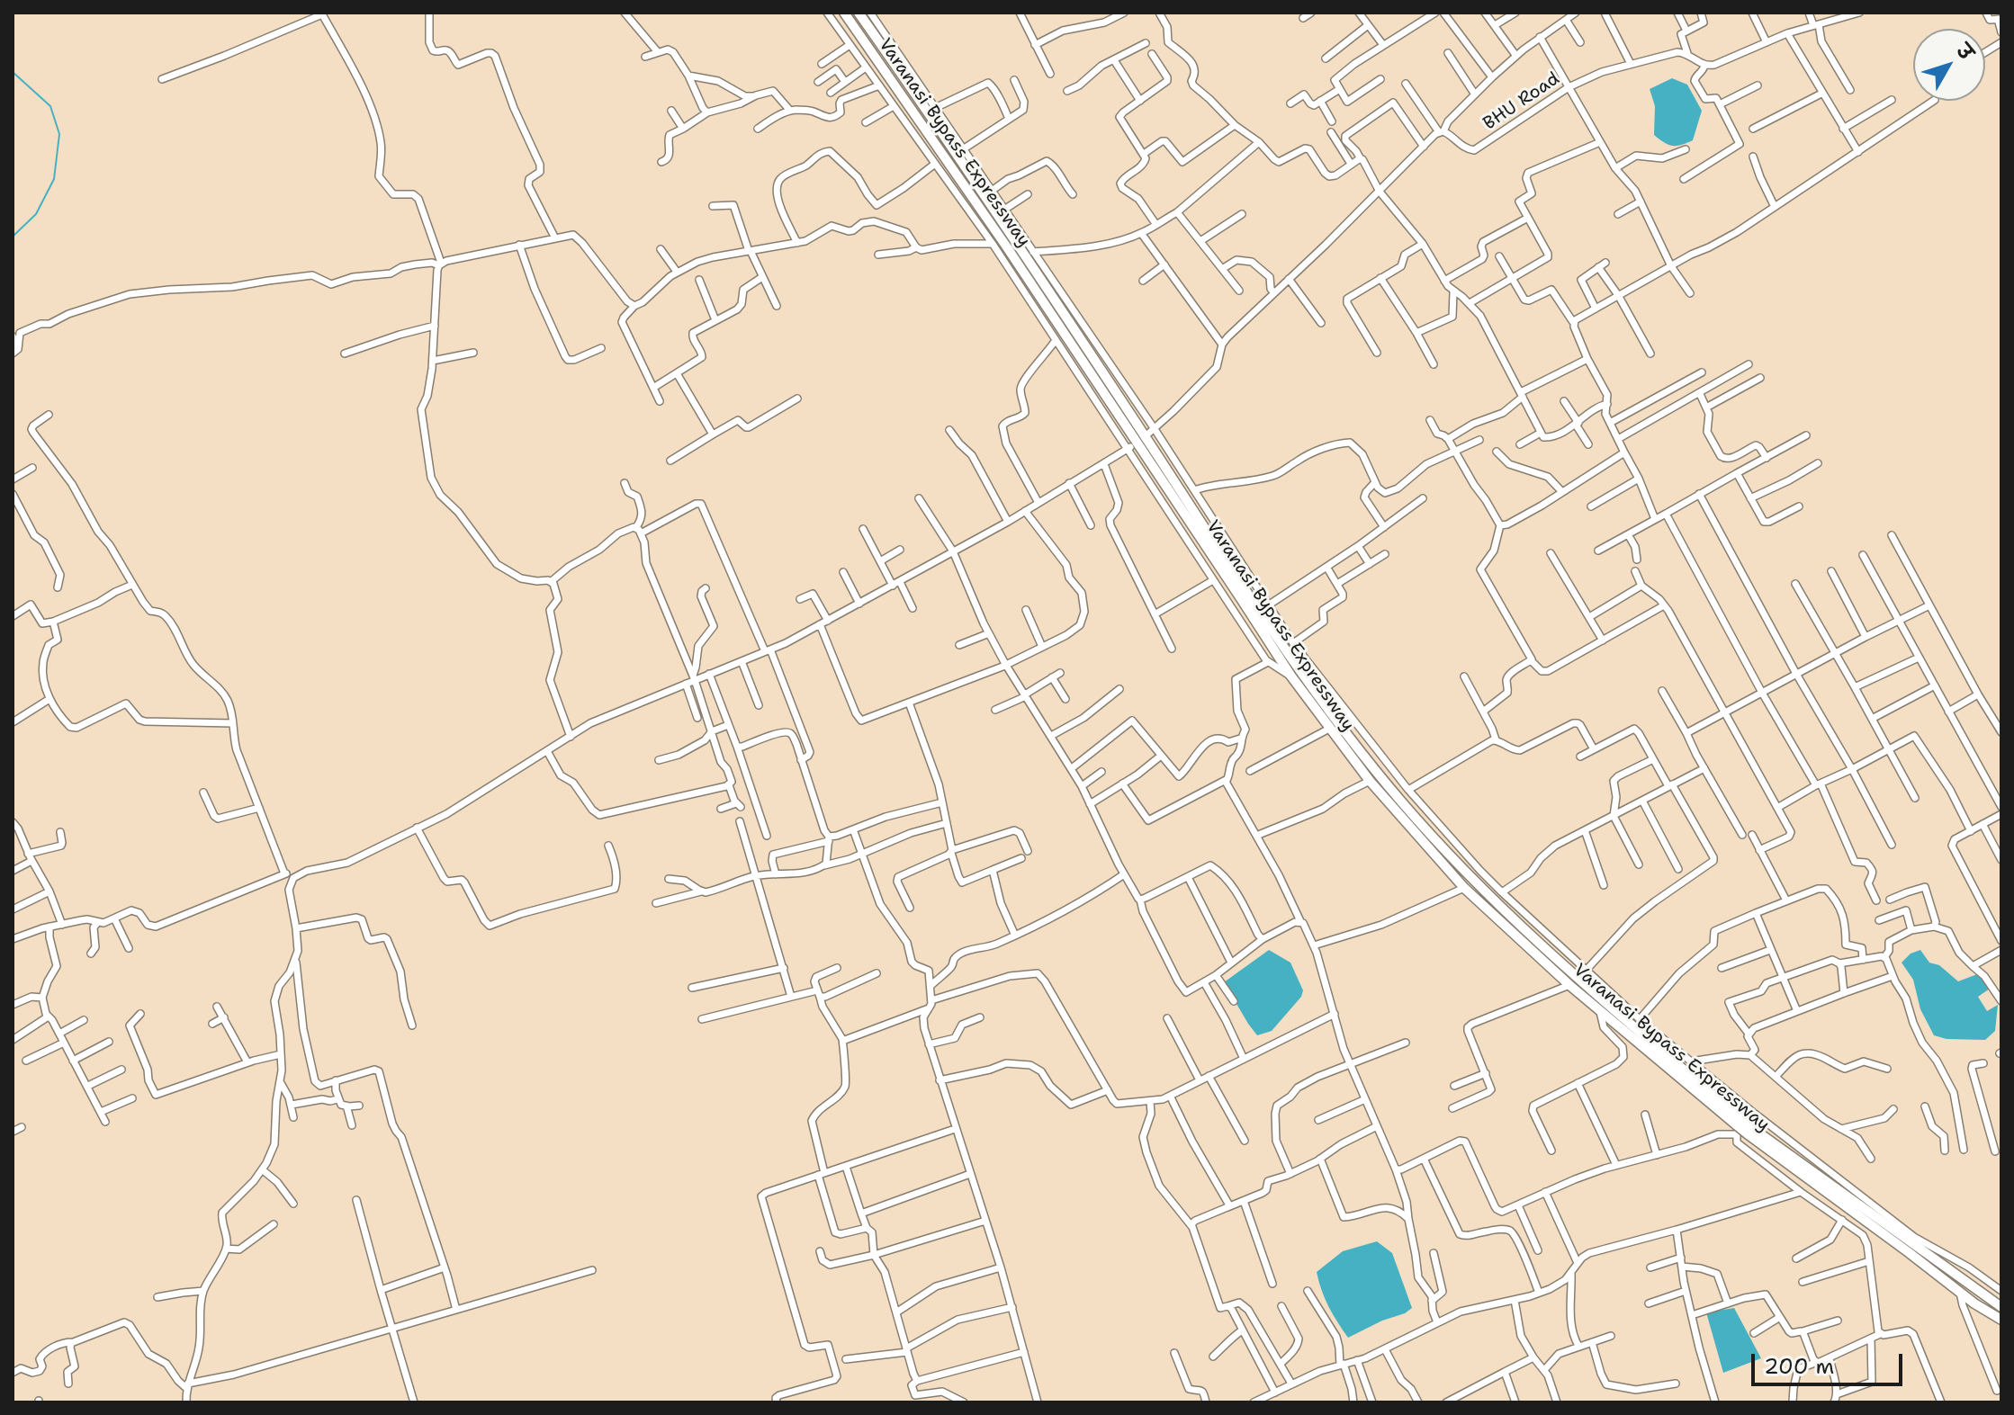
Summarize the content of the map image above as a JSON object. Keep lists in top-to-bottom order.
{
  "streets": {
    "highway": ["Varanasi Bypass Expressway"],
    "street": ["BHU Road"]
  },
  "scale_bar": "200 m",
  "north": "top right"
}
